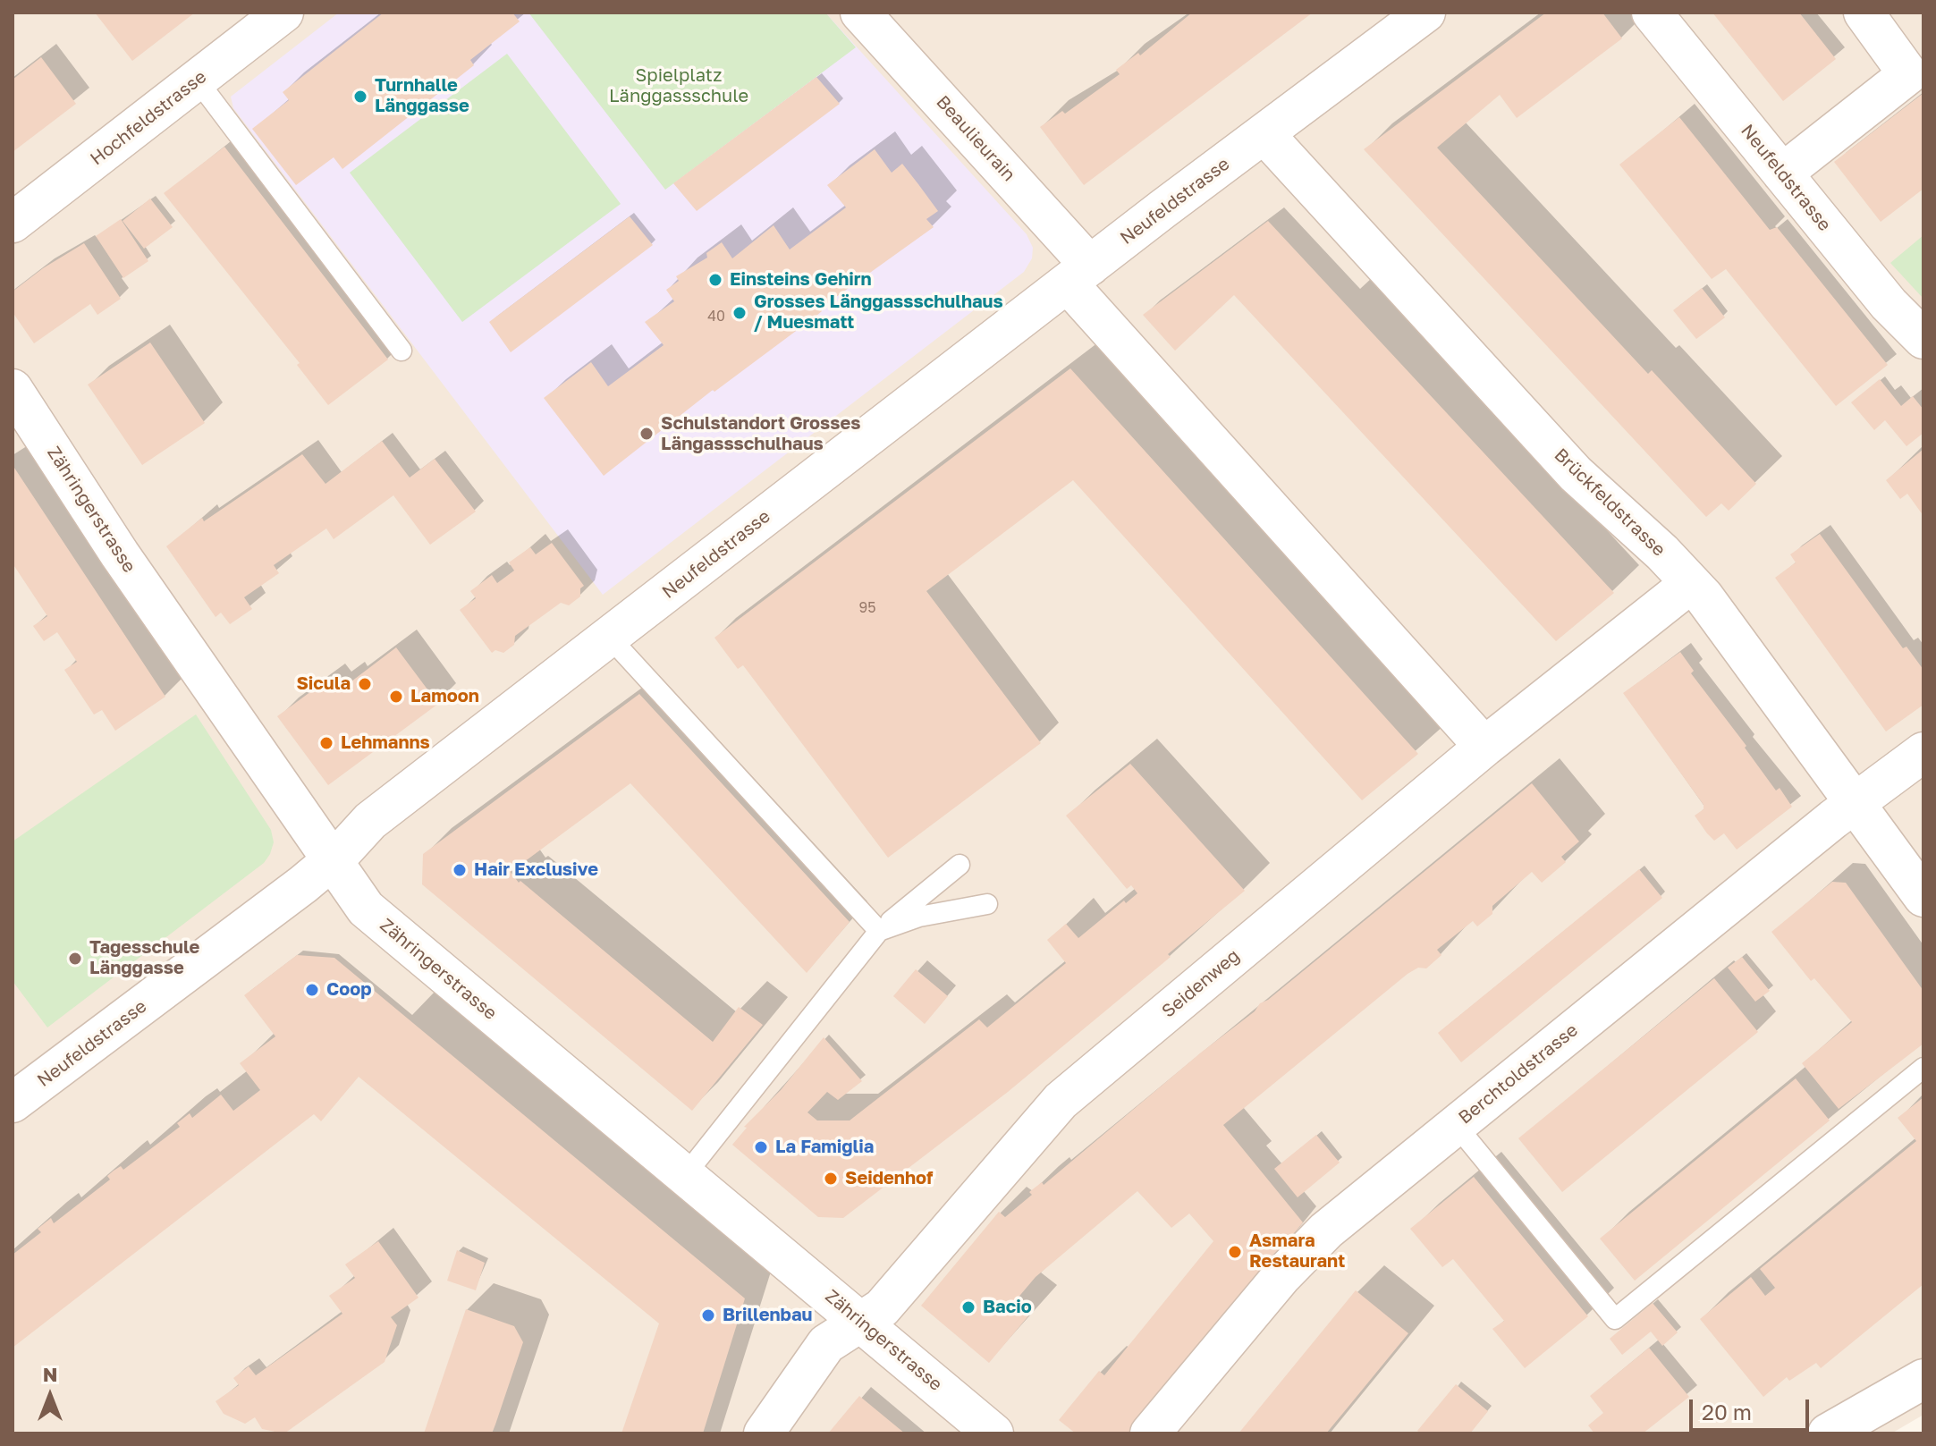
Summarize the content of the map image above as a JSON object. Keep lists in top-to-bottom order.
{
  "streets": {
    "street": [
      "Hochfeldstrasse",
      "Beaulieurain",
      "Neufeldstrasse",
      "Brückfeldstrasse",
      "Zähringerstrasse",
      "Seidenweg",
      "Berchtoldstrasse"
    ]
  },
  "crossings": [
    ["Beaulieurain", "Neufeldstrasse"],
    ["Beaulieurain", "Seidenweg"],
    ["Neufeldstrasse", "Brückfeldstrasse"],
    ["Neufeldstrasse", "Zähringerstrasse"],
    ["Brückfeldstrasse", "Seidenweg"],
    ["Brückfeldstrasse", "Berchtoldstrasse"],
    ["Zähringerstrasse", "Seidenweg"]
  ],
  "parks": ["Spielplatz Länggassschule"],
  "places": [
    "Turnhalle Länggasse",
    "Einsteins Gehirn",
    "Grosses Länggassschulhaus / Muesmatt",
    "Schulstandort Grosses Längassschulhaus",
    "Sicula",
    "Lamoon",
    "Lehmanns",
    "Hair Exclusive",
    "Tagesschule Länggasse",
    "Coop",
    "La Famiglia",
    "Seidenhof",
    "Asmara Restaurant",
    "Bacio",
    "Brillenbau"
  ],
  "house_numbers": ["40", "95"],
  "scale_bar": "20 m",
  "north": "top"
}
